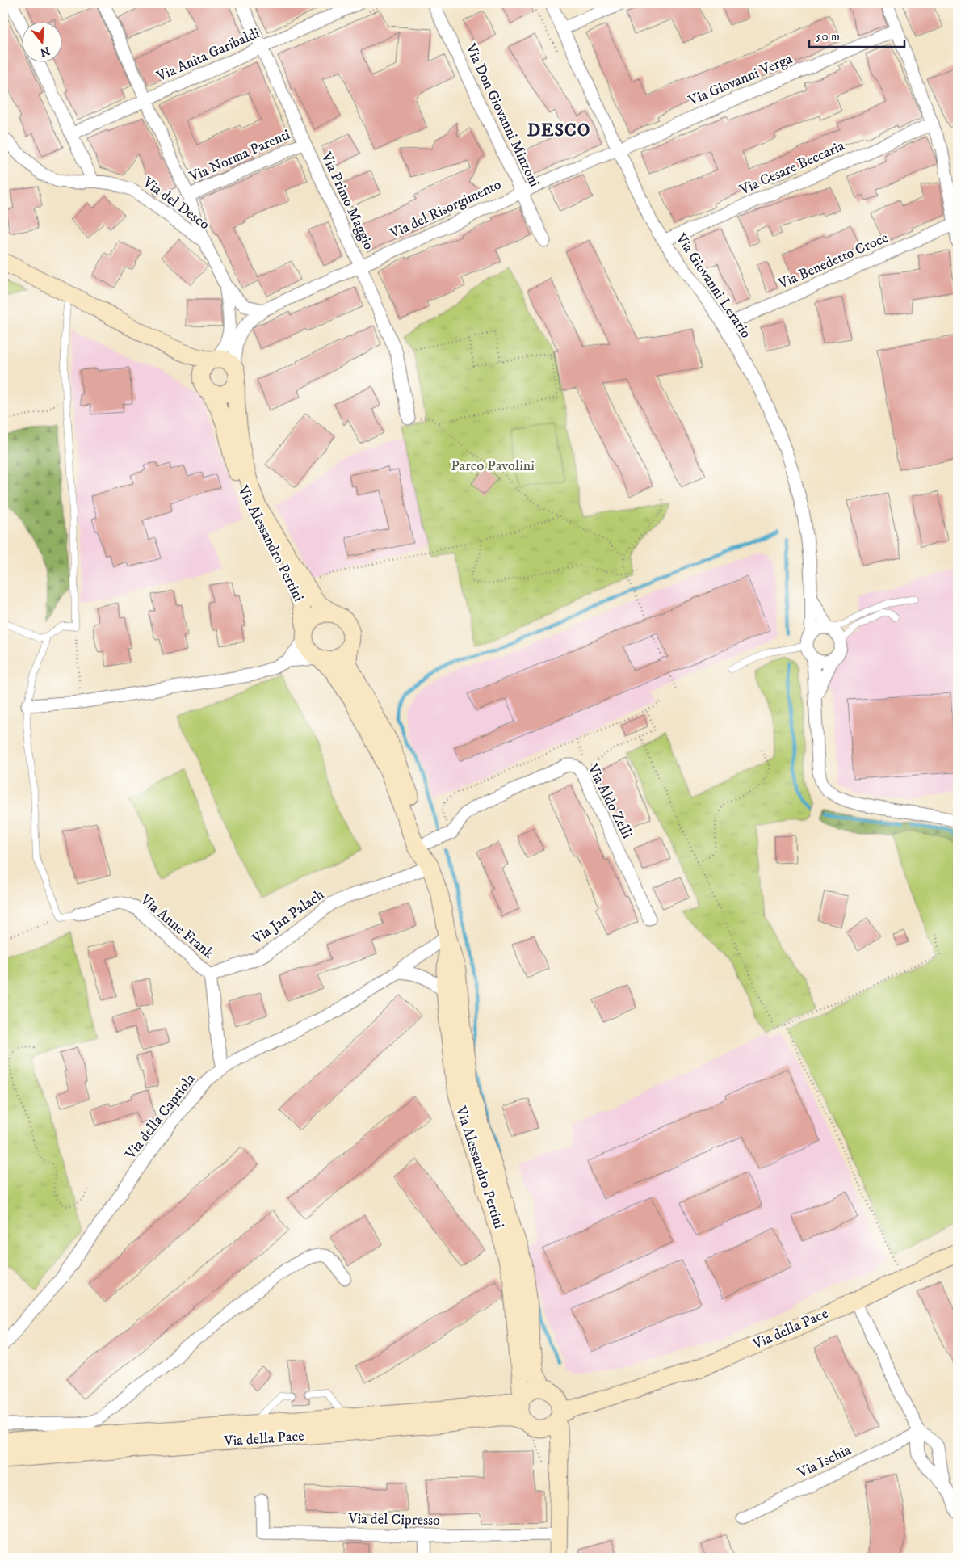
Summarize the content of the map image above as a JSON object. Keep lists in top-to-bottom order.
{
  "streets": {
    "street": [
      "Via Anita Garibaldi",
      "Via Giovanni Verga",
      "Via Don Giovanni Minzoni",
      "Via Norma Parenti",
      "Via Cesare Beccaria",
      "Via Primo Maggio",
      "Via del Desco",
      "Via del Risorgimento",
      "Via Benedetto Croce",
      "Via Giovanni Lerario",
      "Via Alessandro Pertini",
      "Via Aldo Zelli",
      "Via Jan Palach",
      "Via Anne Frank",
      "Via della Capriola",
      "Via della Pace",
      "Via Ischia",
      "Via del Cipresso"
    ]
  },
  "crossings": [
    ["Via Anita Garibaldi", "Via Primo Maggio"],
    ["Via Giovanni Verga", "Via del Risorgimento"],
    ["Via Giovanni Verga", "Via Giovanni Lerario"],
    ["Via Don Giovanni Minzoni", "Via del Risorgimento"],
    ["Via Norma Parenti", "Via Primo Maggio"],
    ["Via Cesare Beccaria", "Via Giovanni Lerario"],
    ["Via Primo Maggio", "Via del Risorgimento"],
    ["Via del Risorgimento", "Via Giovanni Lerario"],
    ["Via del Risorgimento", "Via Alessandro Pertini"],
    ["Via Benedetto Croce", "Via Giovanni Lerario"],
    ["Via Alessandro Pertini", "Via Jan Palach"],
    ["Via Alessandro Pertini", "Via della Capriola"],
    ["Via Alessandro Pertini", "Via della Pace"],
    ["Via Jan Palach", "Via Anne Frank"],
    ["Via Anne Frank", "Via della Capriola"]
  ],
  "districts": ["DESCO"],
  "parks": ["Parco Pavolini"],
  "scale_bar": "50 m",
  "north": "bottom"
}
